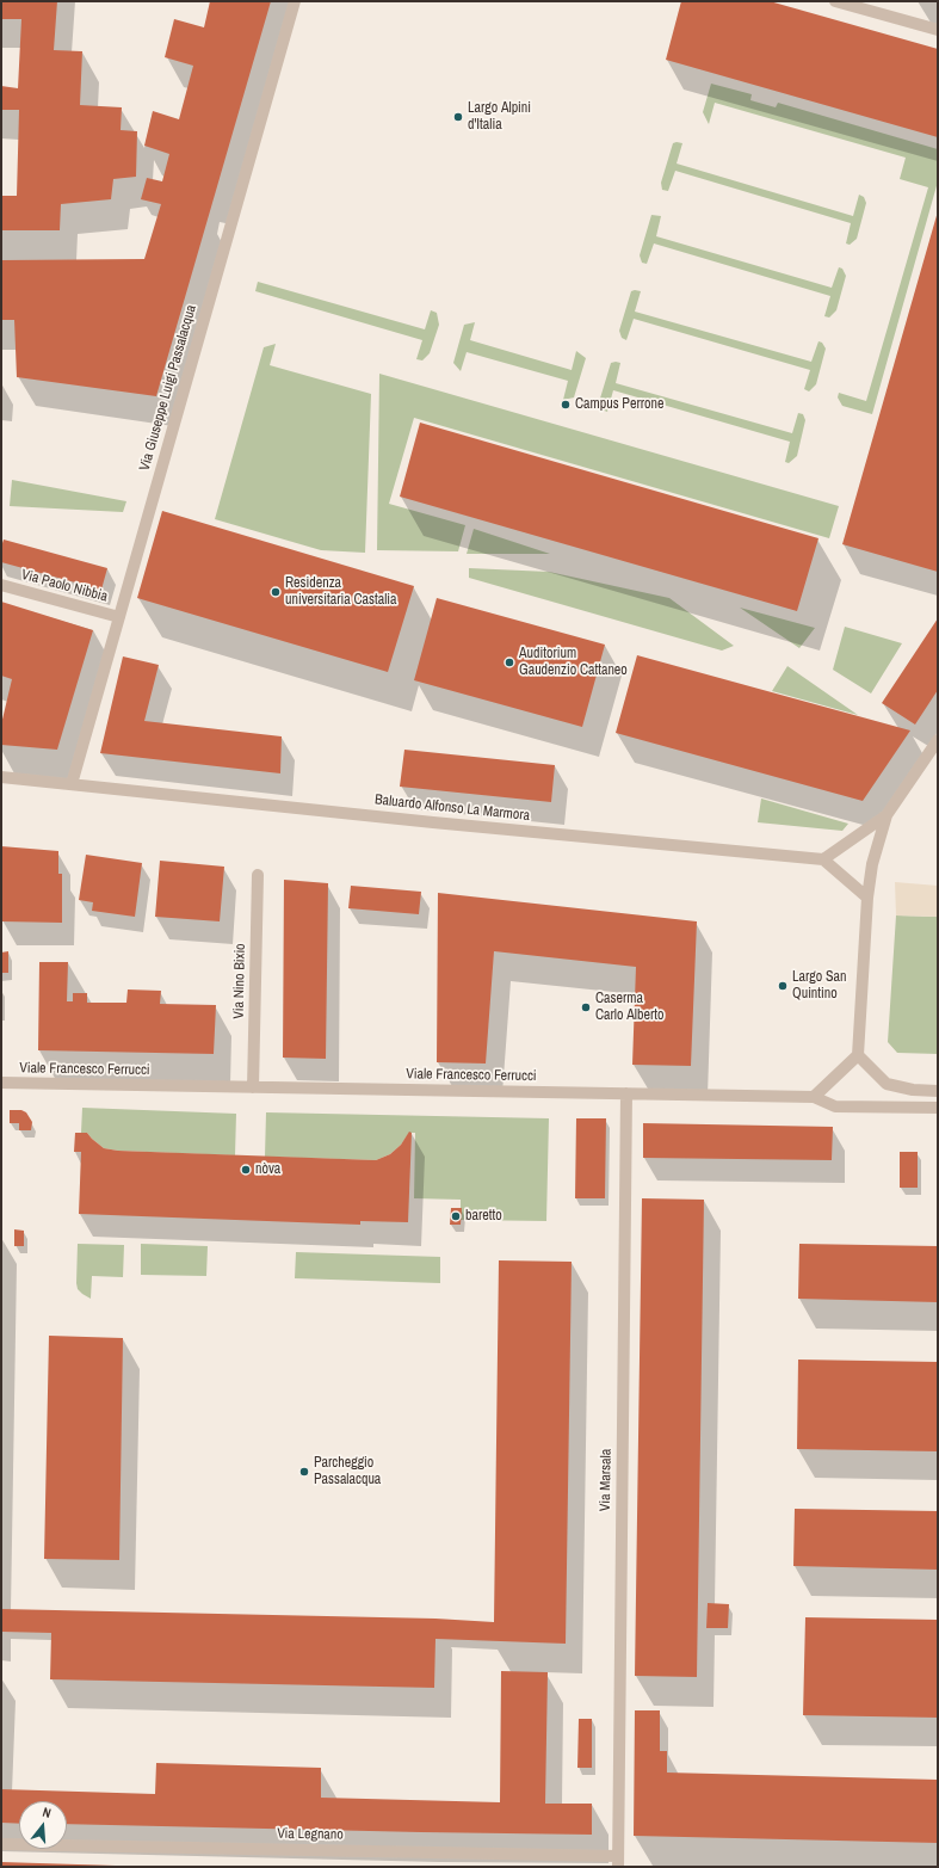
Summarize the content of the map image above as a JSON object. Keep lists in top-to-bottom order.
{
  "streets": {
    "street": [
      "Via Giuseppe Luigi Passalacqua",
      "Via Paolo Nibbia",
      "Baluardo Alfonso La Marmora",
      "Via Nino Bixio",
      "Viale Francesco Ferrucci",
      "Via Marsala",
      "Via Legnano"
    ]
  },
  "crossings": [
    ["Via Giuseppe Luigi Passalacqua", "Via Paolo Nibbia"],
    ["Via Giuseppe Luigi Passalacqua", "Baluardo Alfonso La Marmora"],
    ["Via Nino Bixio", "Viale Francesco Ferrucci"],
    ["Viale Francesco Ferrucci", "Via Marsala"],
    ["Via Marsala", "Via Legnano"]
  ],
  "places": [
    "Largo Alpini d'Italia",
    "Campus Perrone",
    "Residenza universitaria Castalia",
    "Auditorium Gaudenzio Cattaneo",
    "Largo San Quintino",
    "Caserma Carlo Alberto",
    "nòva",
    "baretto",
    "Parcheggio Passalacqua"
  ],
  "north": "top"
}
